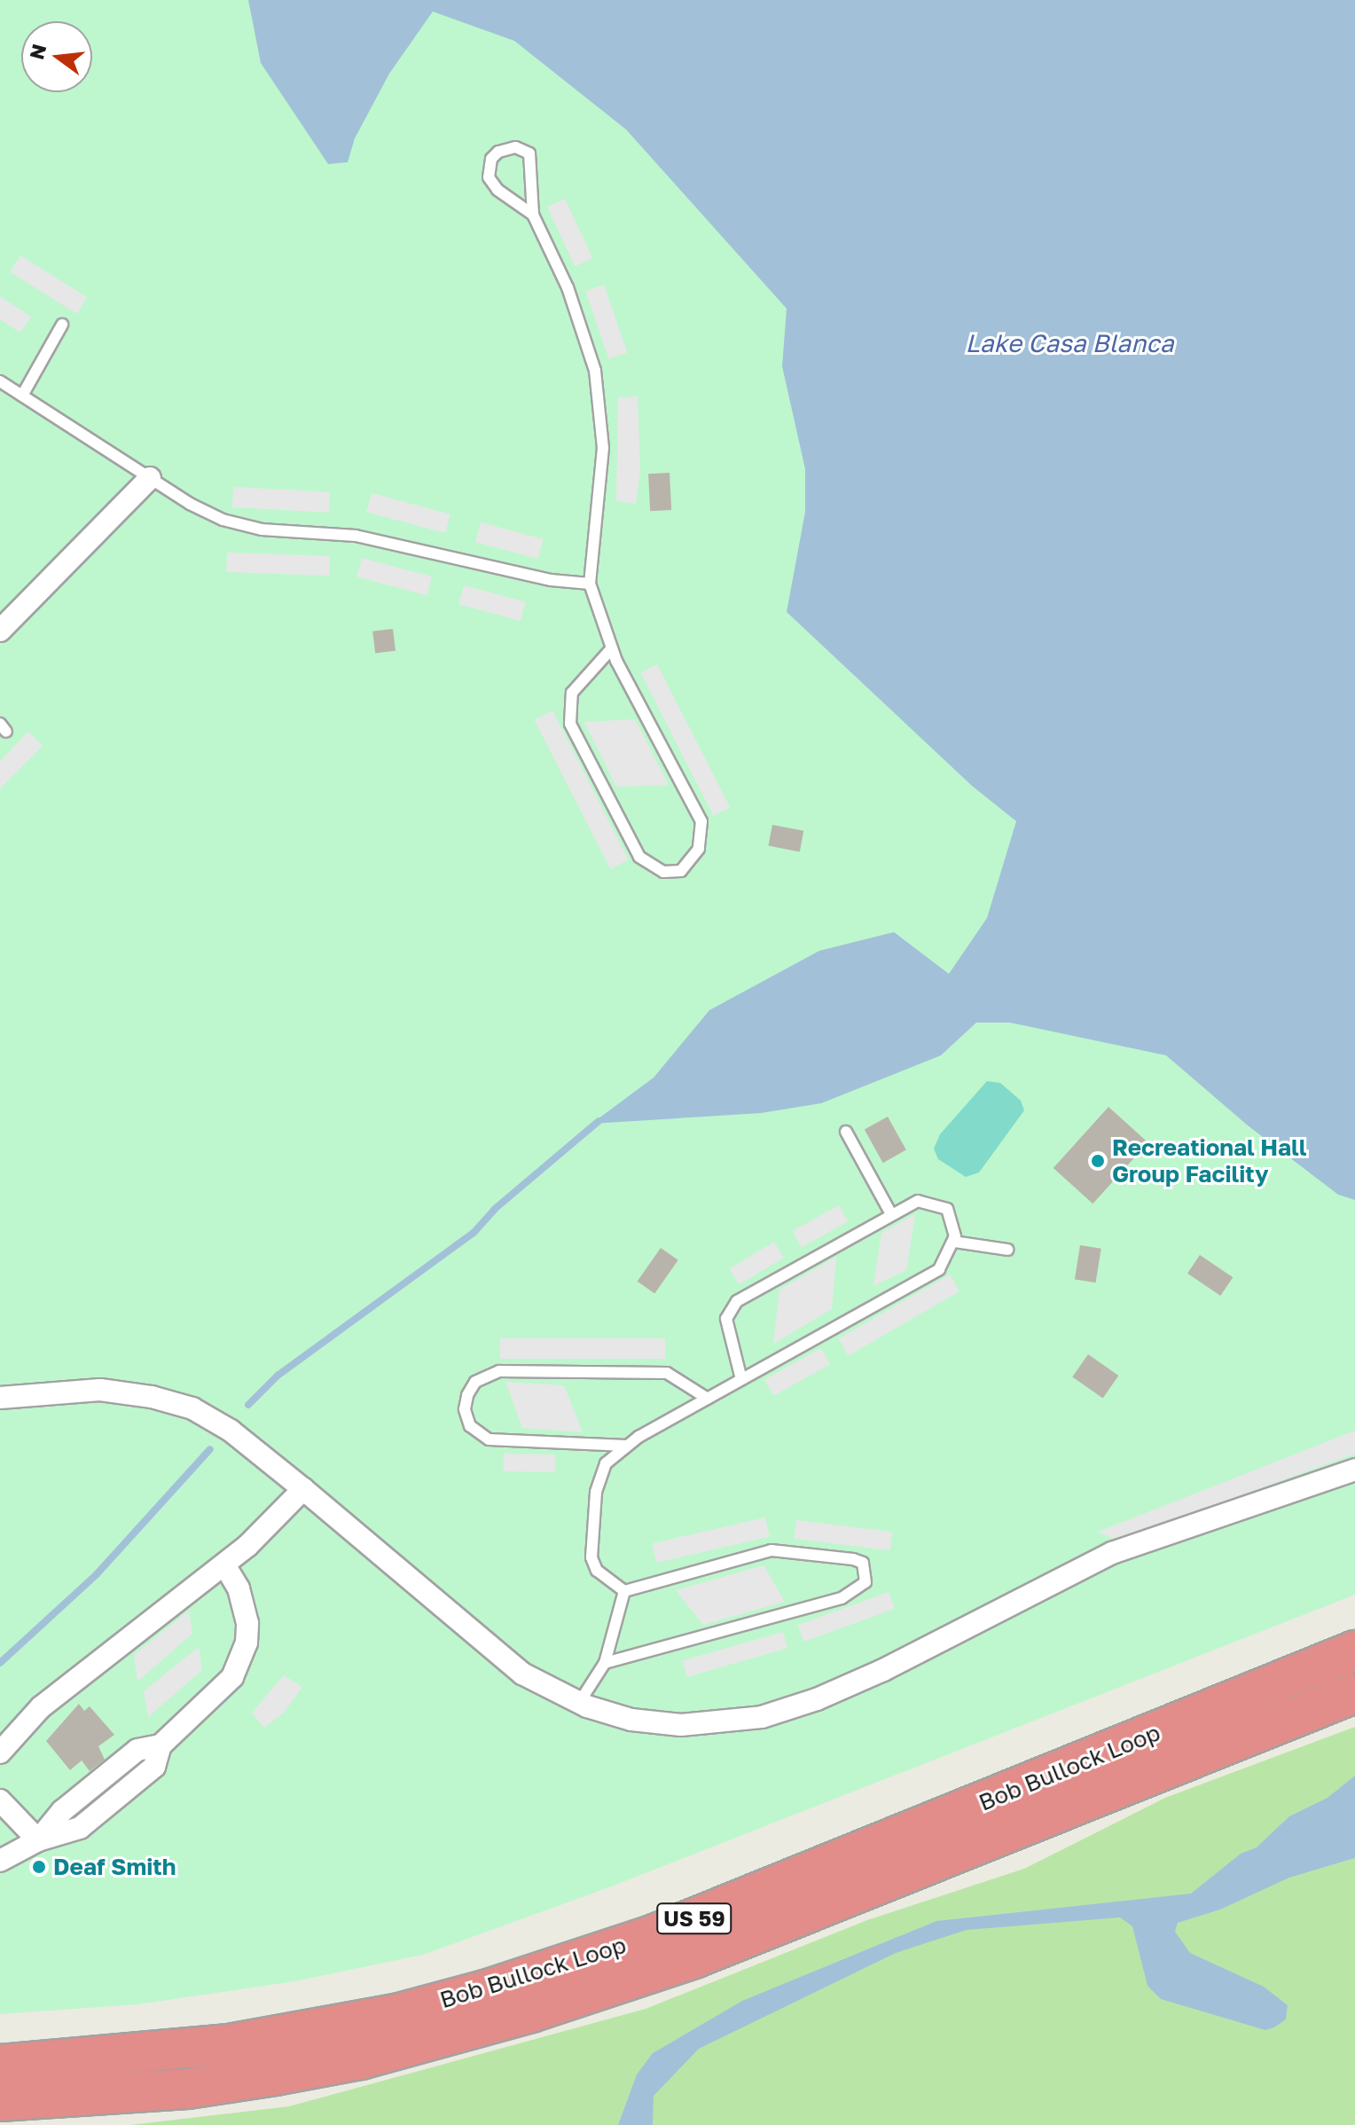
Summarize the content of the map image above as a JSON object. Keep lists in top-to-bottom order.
{
  "streets": {
    "highway": ["Bob Bullock Loop", "US 59"]
  },
  "water": ["Lake Casa Blanca"],
  "places": ["Recreational Hall Group Facility", "Deaf Smith"],
  "north": "left"
}
